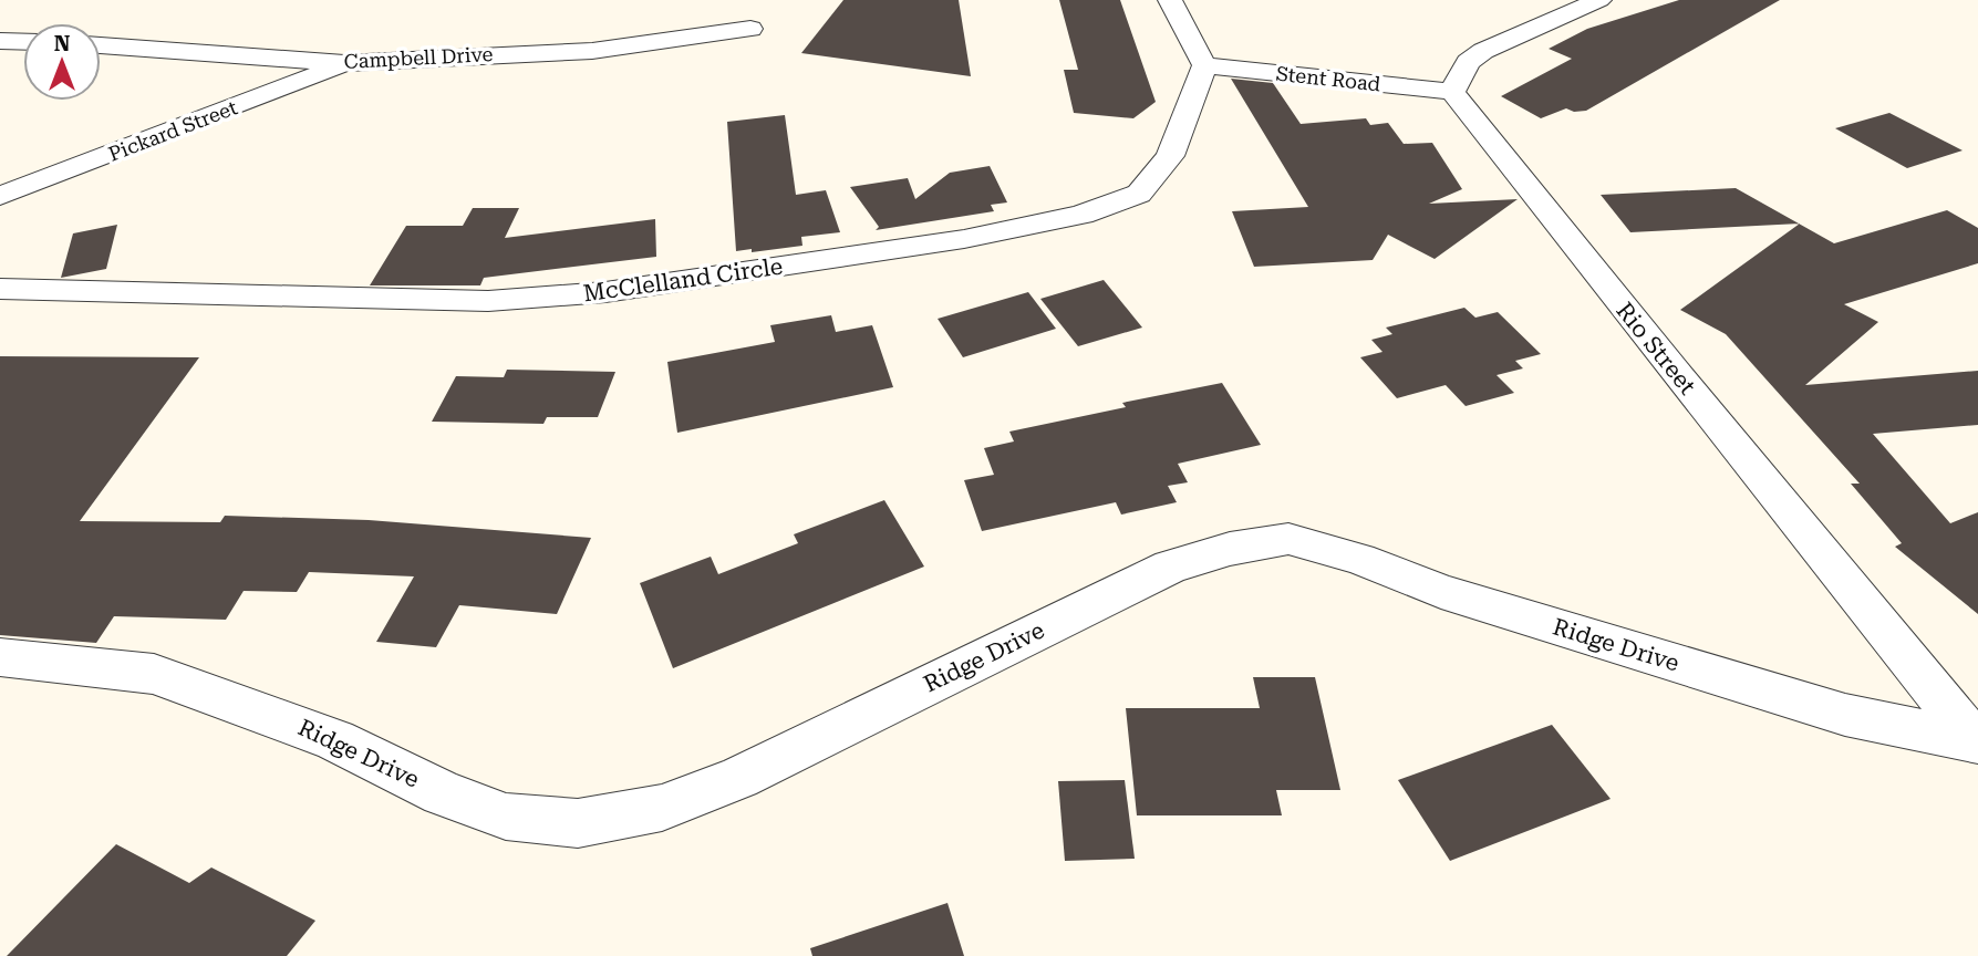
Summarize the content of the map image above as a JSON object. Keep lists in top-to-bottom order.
{
  "streets": {
    "street": [
      "Campbell Drive",
      "Stent Road",
      "Pickard Street",
      "McClelland Circle",
      "Rio Street",
      "Ridge Drive"
    ]
  },
  "crossings": [
    ["Campbell Drive", "Pickard Street"],
    ["Stent Road", "McClelland Circle"],
    ["Stent Road", "Rio Street"],
    ["Rio Street", "Ridge Drive"]
  ],
  "north": "top"
}
